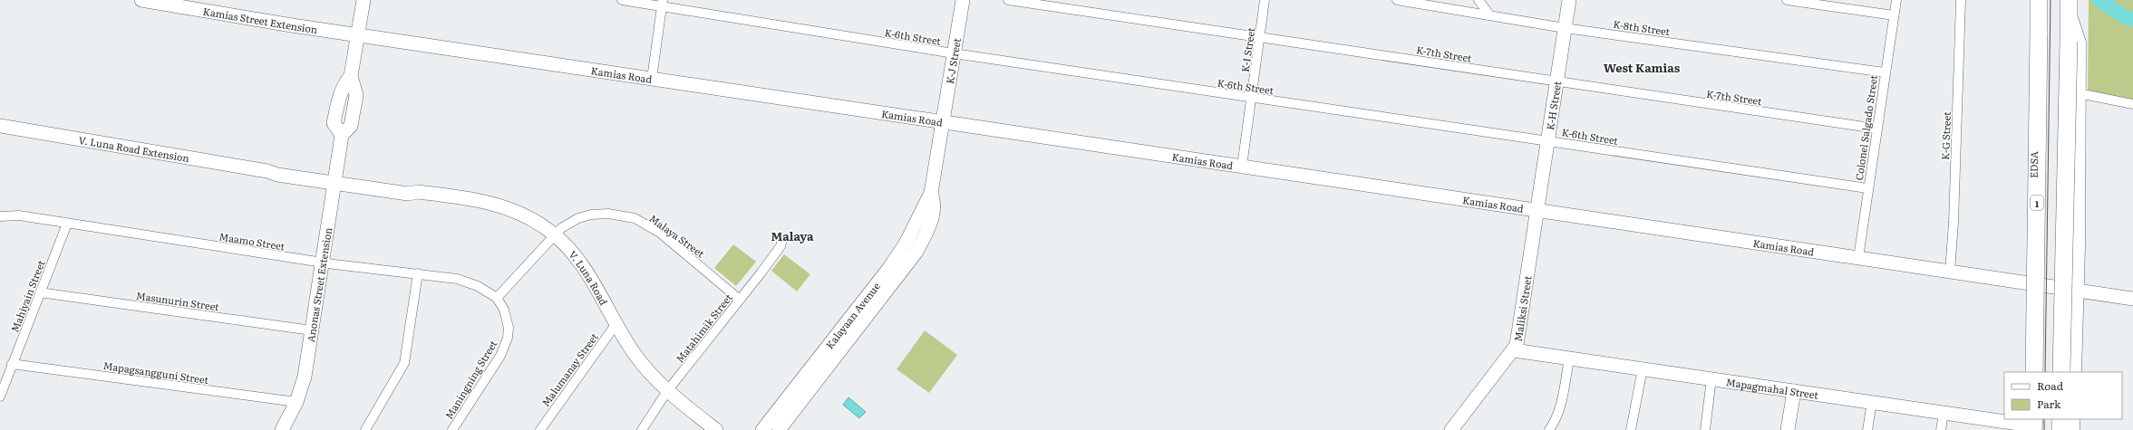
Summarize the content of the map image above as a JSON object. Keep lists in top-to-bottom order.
{
  "streets": {
    "highway": ["EDSA", "1"],
    "main road": [
      "Kamias Street Extension",
      "K-J Street",
      "Kamias Road",
      "K-H Street",
      "V. Luna Road Extension",
      "V. Luna Road",
      "Anonas Street Extension",
      "Maliksi Street",
      "Kalayaan Avenue",
      "Mapagmahal Street"
    ],
    "street": [
      "K-8th Street",
      "K-6th Street",
      "K-I Street",
      "K-7th Street",
      "Colonel Salgado Street",
      "K-G Street",
      "Malaya Street",
      "Maamo Street",
      "Mahiyain Street",
      "Masunurin Street",
      "Matahimik Street",
      "Malumanay Street",
      "Mapagsangguni Street",
      "Maningning Street"
    ]
  },
  "crossings": [
    ["Kamias Street Extension", "Kamias Road"],
    ["Kamias Street Extension", "Anonas Street Extension"],
    ["K-8th Street", "K-H Street"],
    ["K-8th Street", "Colonel Salgado Street"],
    ["K-6th Street", "K-I Street"],
    ["K-6th Street", "K-J Street"],
    ["K-6th Street", "K-H Street"],
    ["K-6th Street", "Colonel Salgado Street"],
    ["K-I Street", "K-7th Street"],
    ["K-I Street", "Kamias Road"],
    ["K-7th Street", "K-H Street"],
    ["K-7th Street", "Colonel Salgado Street"],
    ["K-J Street", "Kamias Road"],
    ["K-J Street", "Kalayaan Avenue"],
    ["Kamias Road", "K-H Street"],
    ["Kamias Road", "Colonel Salgado Street"],
    ["Kamias Road", "K-G Street"],
    ["Kamias Road", "EDSA"],
    ["Kamias Road", "Anonas Street Extension"],
    ["Kamias Road", "Maliksi Street"],
    ["Kamias Road", "Kalayaan Avenue"],
    ["K-H Street", "Maliksi Street"],
    ["V. Luna Road Extension", "V. Luna Road"],
    ["V. Luna Road Extension", "Anonas Street Extension"],
    ["Malaya Street", "V. Luna Road"],
    ["Malaya Street", "Matahimik Street"],
    ["Maamo Street", "Anonas Street Extension"],
    ["Maamo Street", "Mahiyain Street"],
    ["Maamo Street", "Maningning Street"],
    ["V. Luna Road", "Anonas Street Extension"],
    ["V. Luna Road", "Matahimik Street"],
    ["V. Luna Road", "Malumanay Street"],
    ["Anonas Street Extension", "Masunurin Street"],
    ["Anonas Street Extension", "Mapagsangguni Street"],
    ["Mahiyain Street", "Masunurin Street"],
    ["Mahiyain Street", "Mapagsangguni Street"],
    ["Maliksi Street", "Mapagmahal Street"]
  ],
  "districts": ["West Kamias", "Malaya"],
  "legend": ["Road", "Park"]
}
